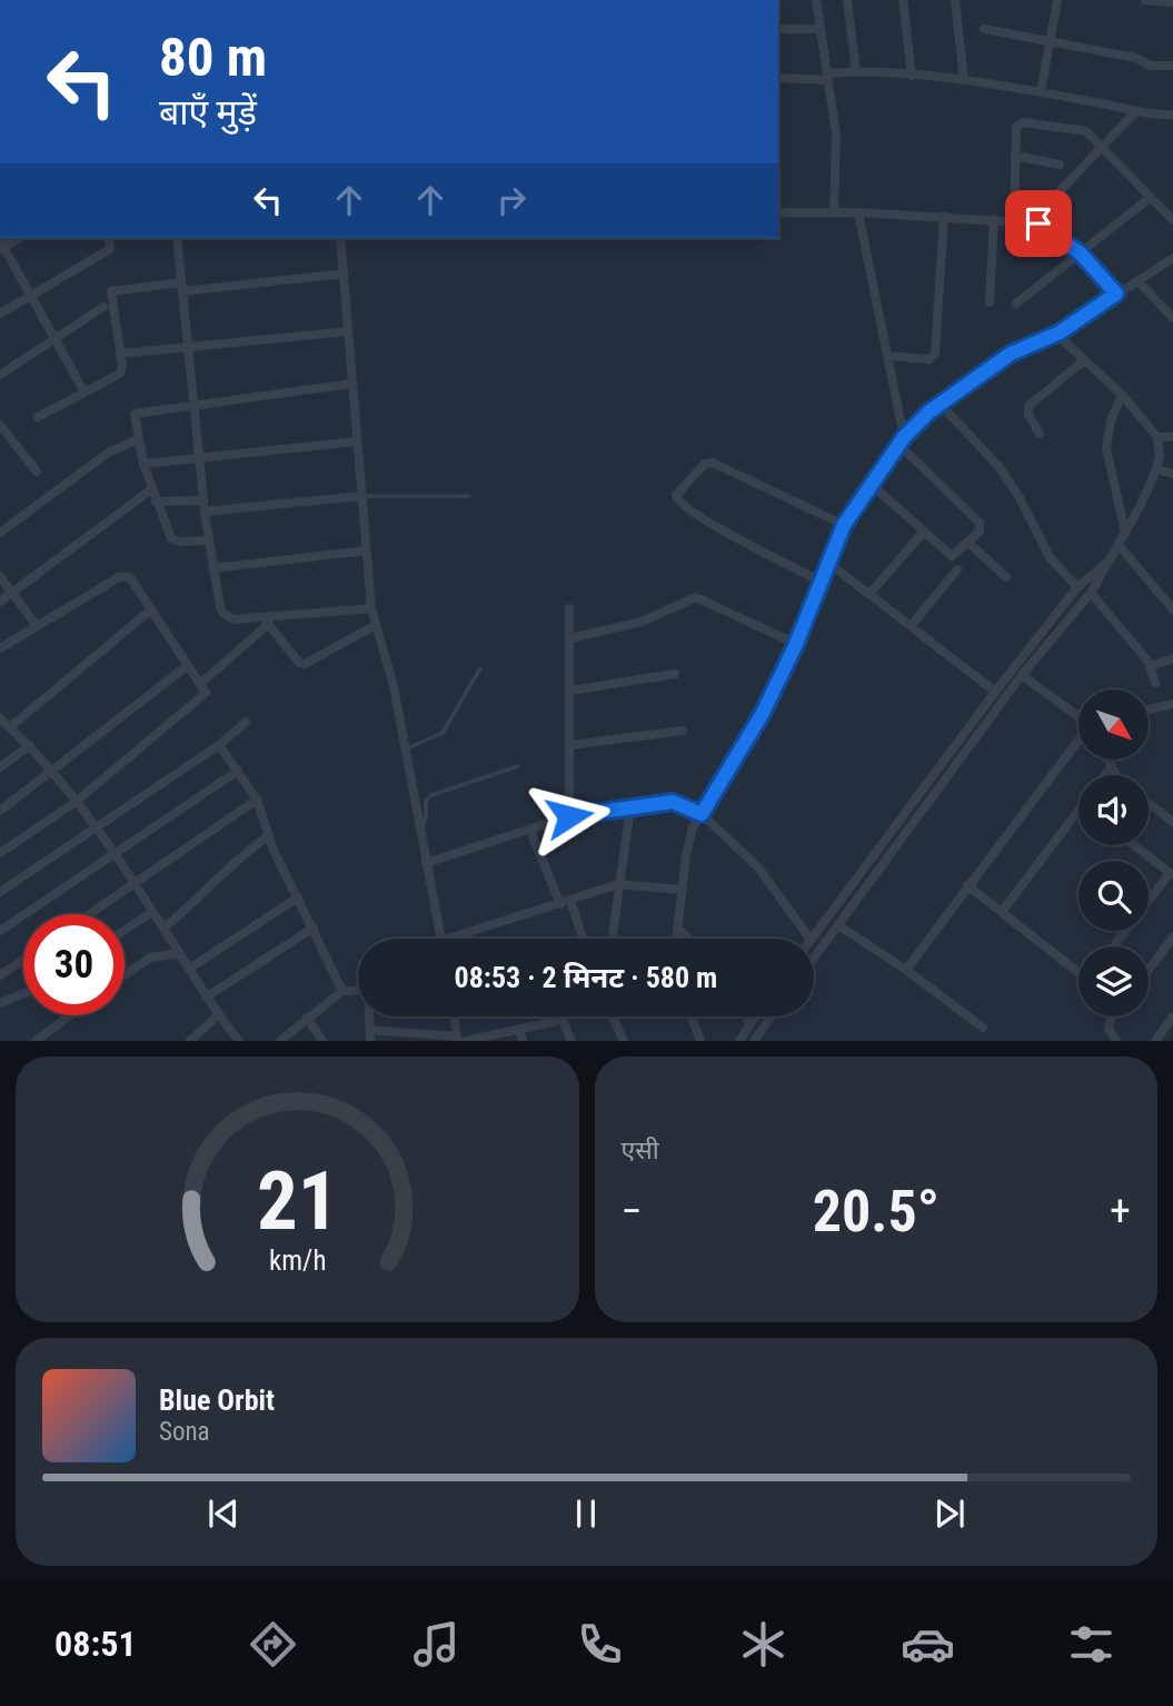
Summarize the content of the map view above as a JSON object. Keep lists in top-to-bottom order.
{
  "north": "bottom right",
  "page": {
    "turn": ["80 m", "बाएँ मुड़ें"],
    "limit": "30",
    "trip": "08:53 · 2 मिनट · 580 m",
    "tile": "एसी",
    "heat": ["−", "20.5°", "+"],
    "song": ["Blue Orbit", "Sona"],
    "tabs": "08:51",
    "gauge": ["21", "km/h"]
  }
}
